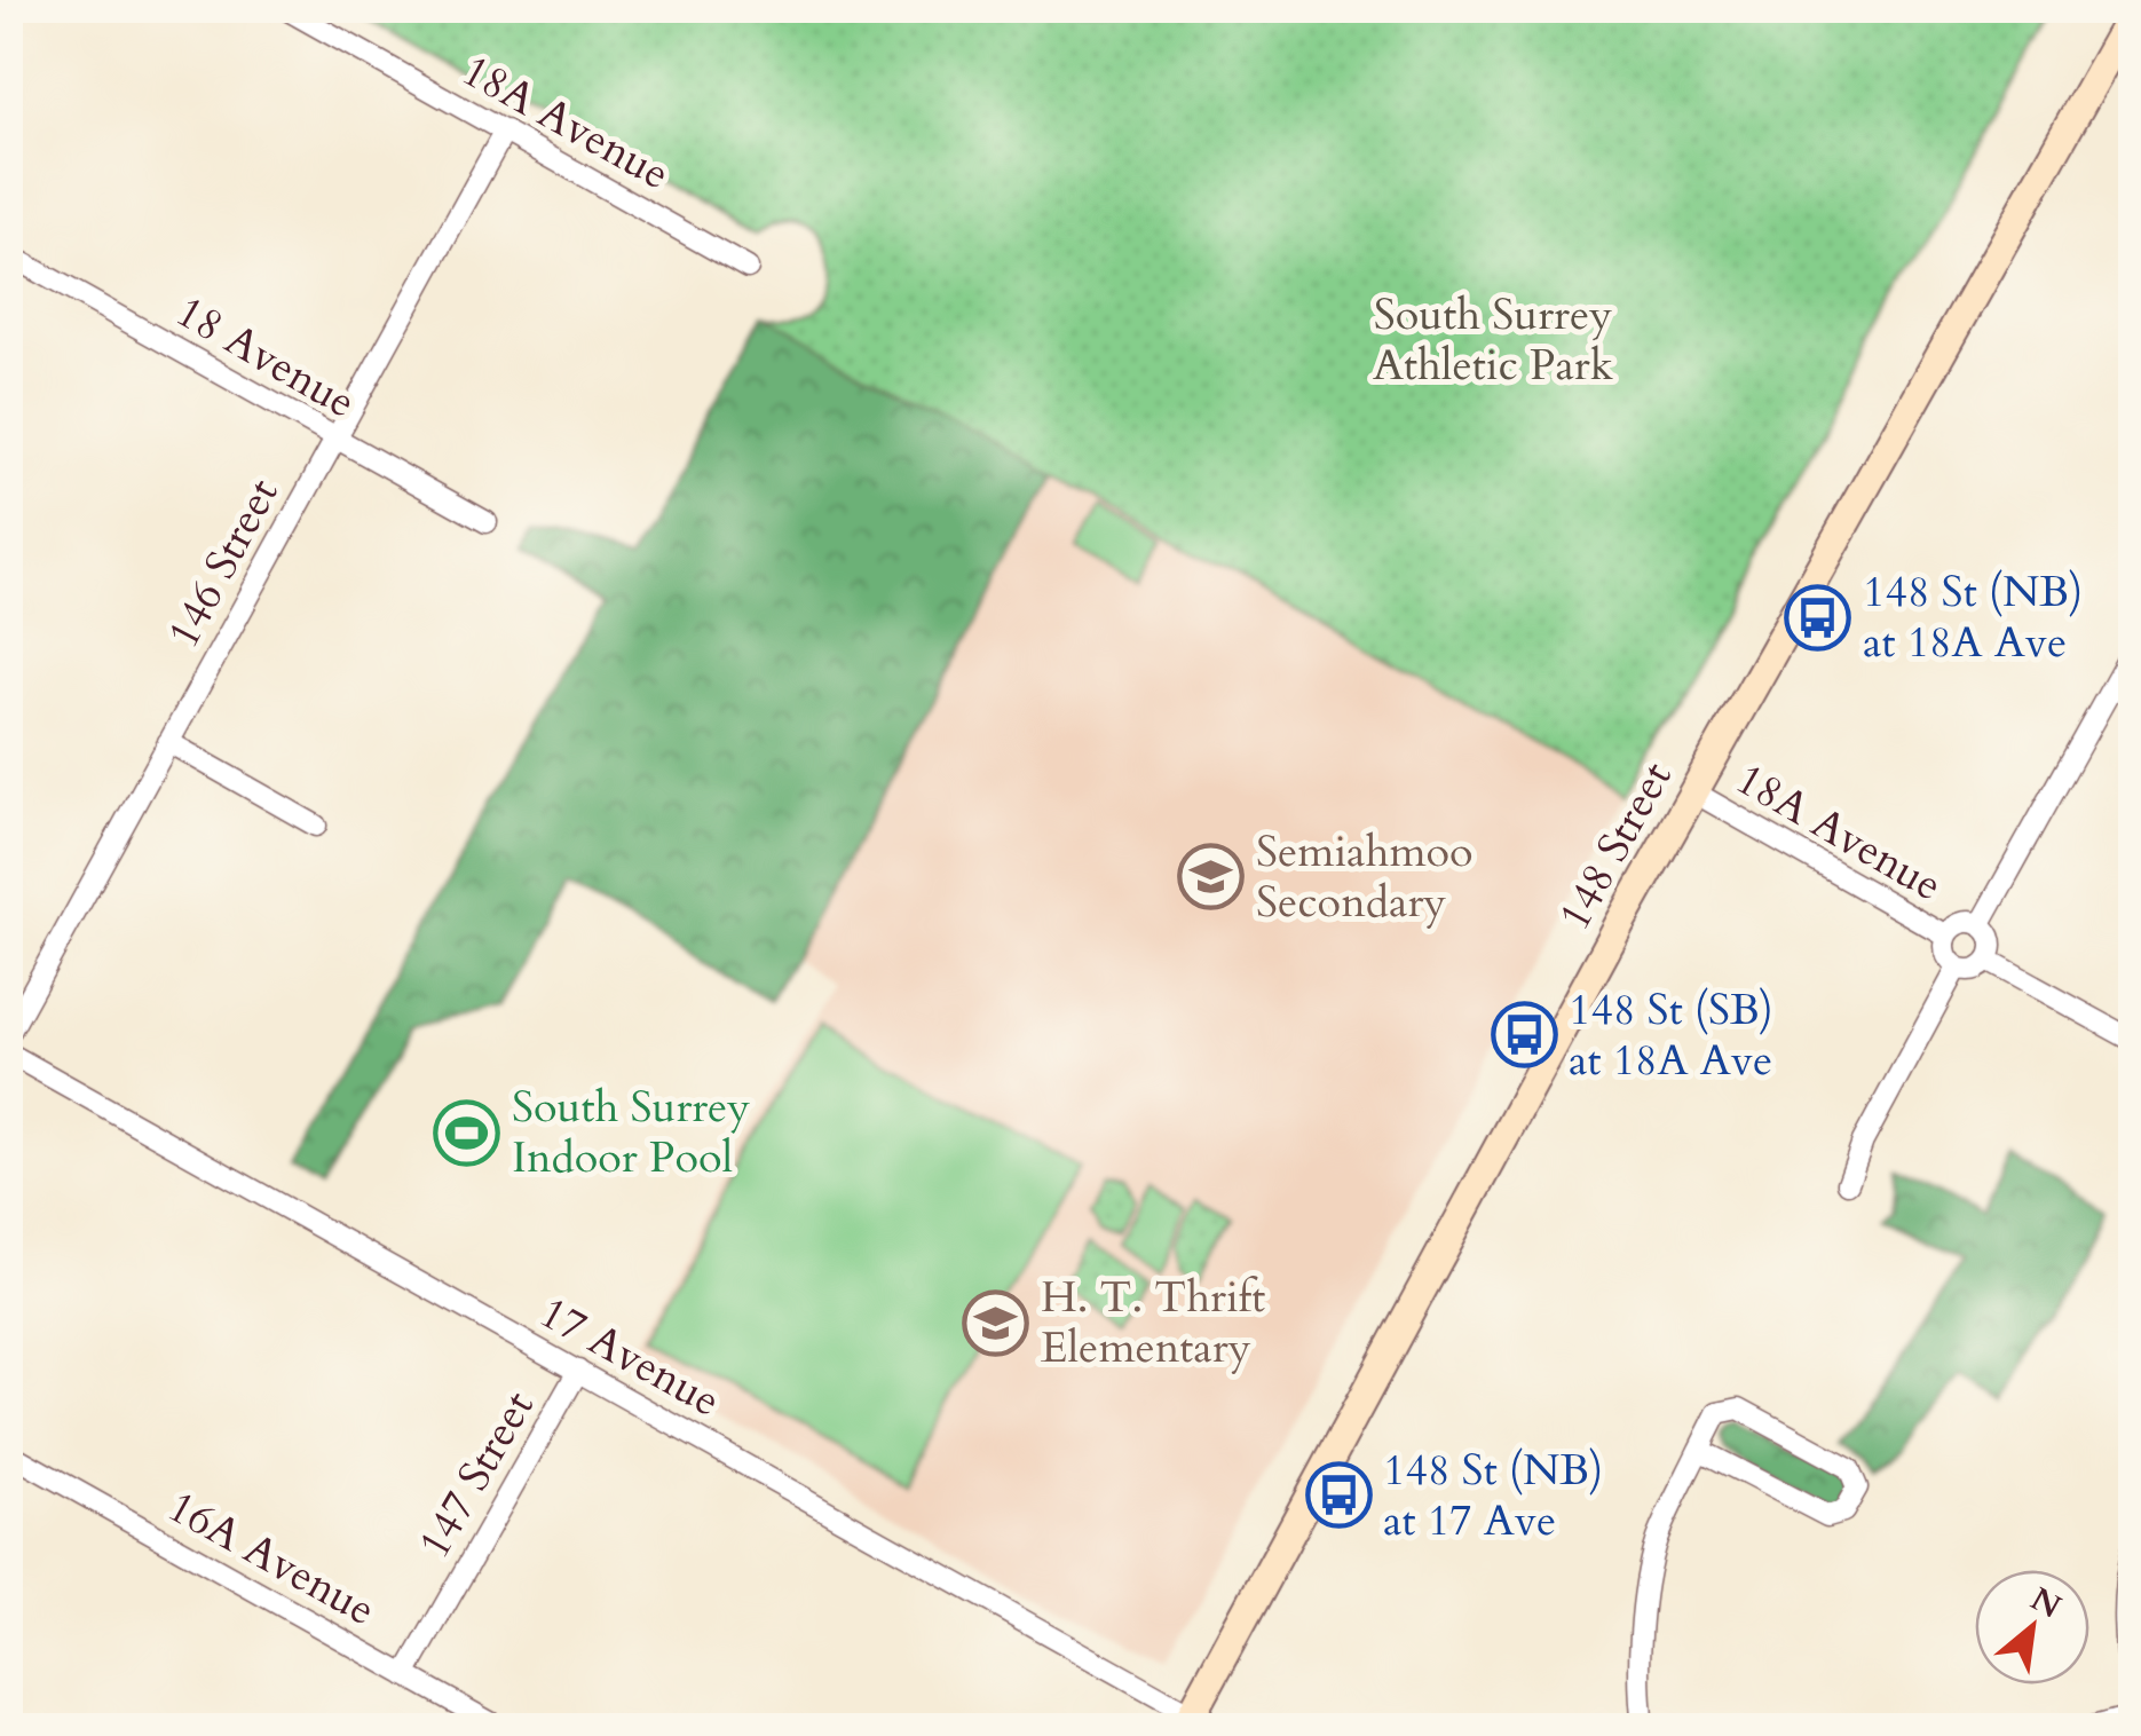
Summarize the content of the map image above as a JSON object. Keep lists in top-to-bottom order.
{
  "streets": {
    "main road": ["148 Street"],
    "street": [
      "18A Avenue",
      "18 Avenue",
      "146 Street",
      "17 Avenue",
      "147 Street",
      "16A Avenue"
    ]
  },
  "crossings": [
    ["18A Avenue", "146 Street"],
    ["18A Avenue", "148 Street"],
    ["18 Avenue", "146 Street"],
    ["148 Street", "17 Avenue"],
    ["17 Avenue", "147 Street"],
    ["147 Street", "16A Avenue"]
  ],
  "parks": ["South Surrey Athletic Park"],
  "places": {
    "bus stop": ["148 St (NB) at 18A Ave", "148 St (SB) at 18A Ave", "148 St (NB) at 17 Ave"],
    "school or university": ["Semiahmoo Secondary", "H. T. Thrift Elementary"],
    "sports": ["South Surrey Indoor Pool"]
  },
  "north": "top right"
}
